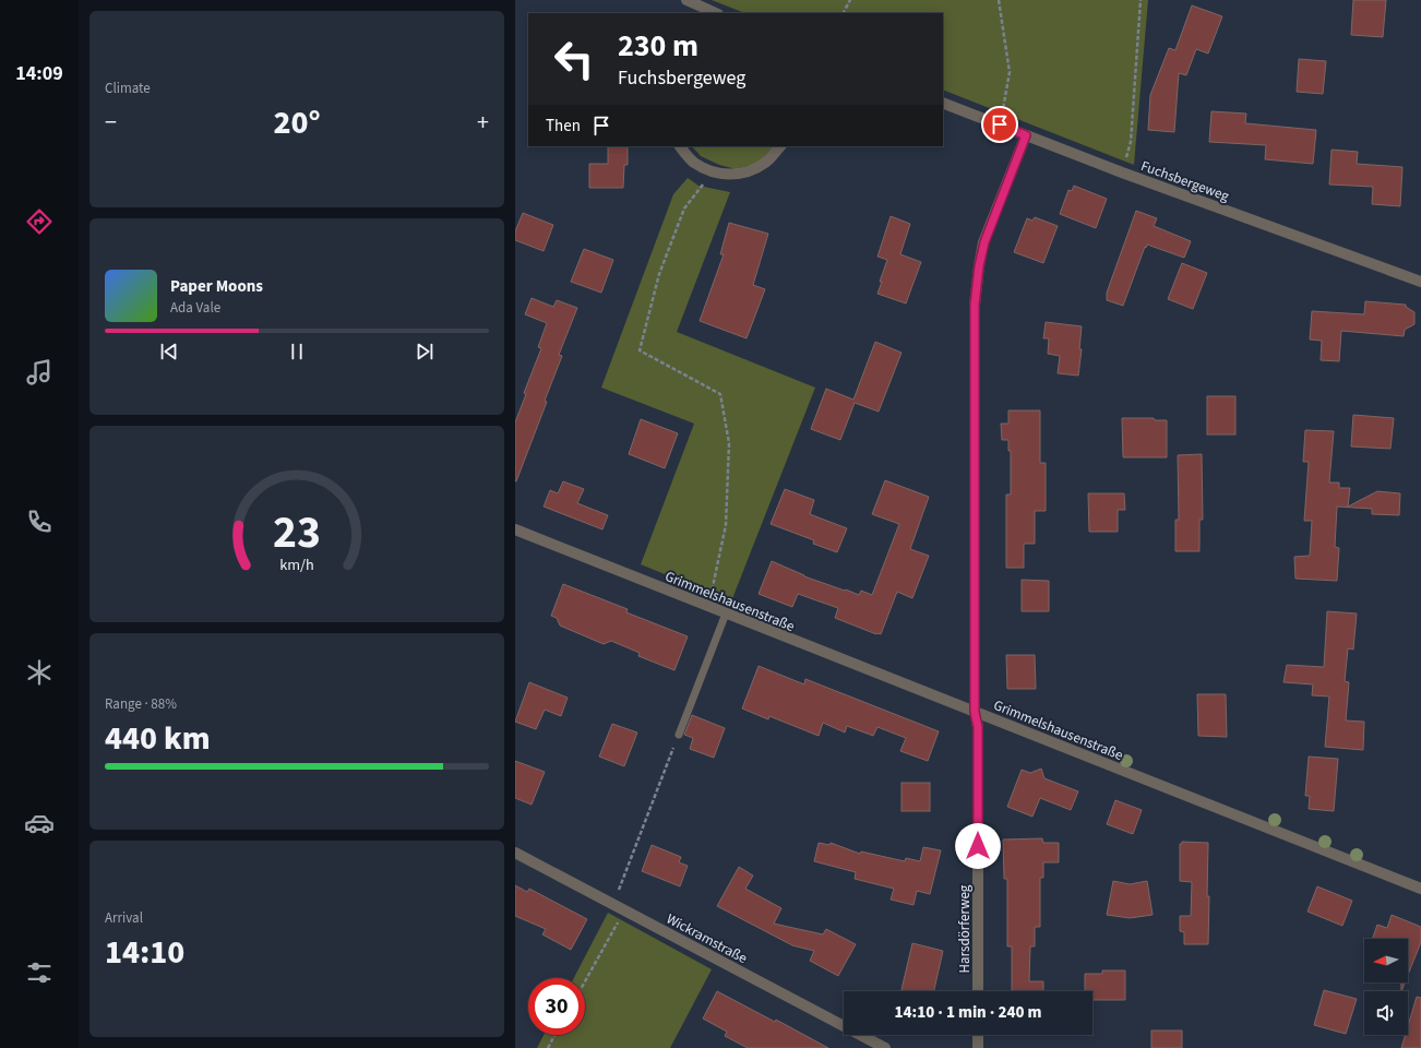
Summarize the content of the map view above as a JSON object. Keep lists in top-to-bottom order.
{
  "streets": {
    "street": [
      "Fuchsbergeweg",
      "Grimmelshausenstraße",
      "Harsdörferweg",
      "Wickramstraße"
    ]
  },
  "crossings": [
    ["Fuchsbergeweg", "Harsdörferweg"],
    ["Grimmelshausenstraße", "Harsdörferweg"]
  ],
  "north": "left",
  "page": {
    "tabs": "14:09",
    "tile": [
      "Climate",
      ["Range · 88%", "440 km"],
      ["Arrival", "14:10"]
    ],
    "turn": ["230 m", "Fuchsbergeweg"],
    "heat": ["−", "20°", "+"],
    "then": "Then",
    "song": ["Paper Moons", "Ada Vale"],
    "limit": "30",
    "trip": "14:10 · 1 min · 240 m",
    "gauge": ["23", "km/h"]
  }
}
